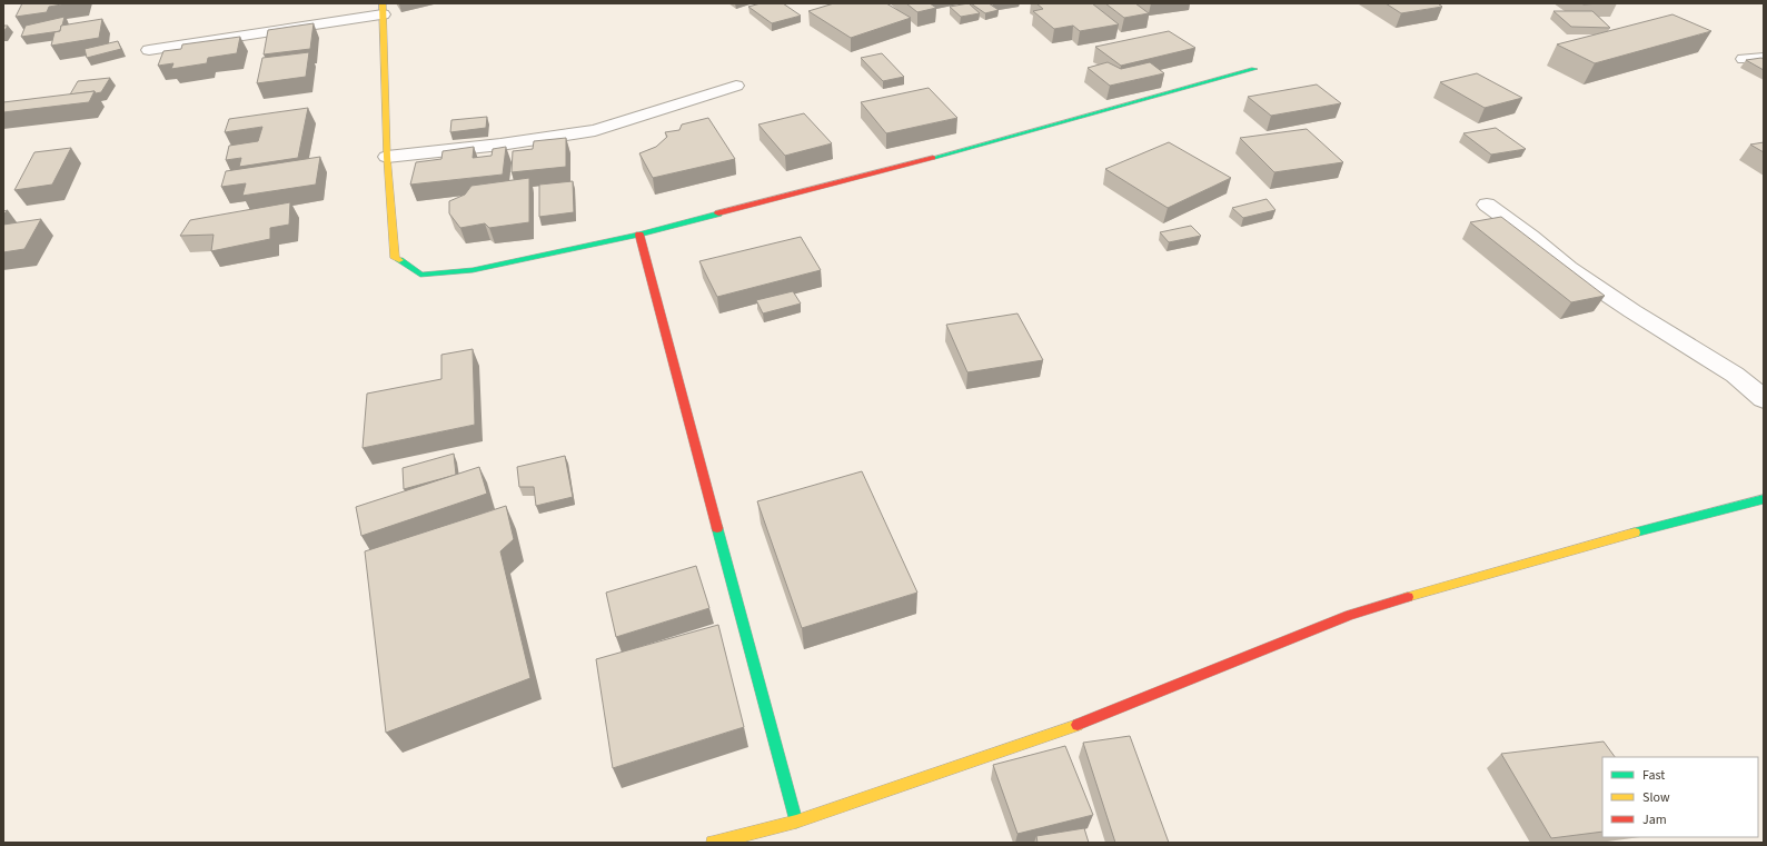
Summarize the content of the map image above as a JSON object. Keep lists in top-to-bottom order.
{
  "legend": ["Fast", "Slow", "Jam"]
}
